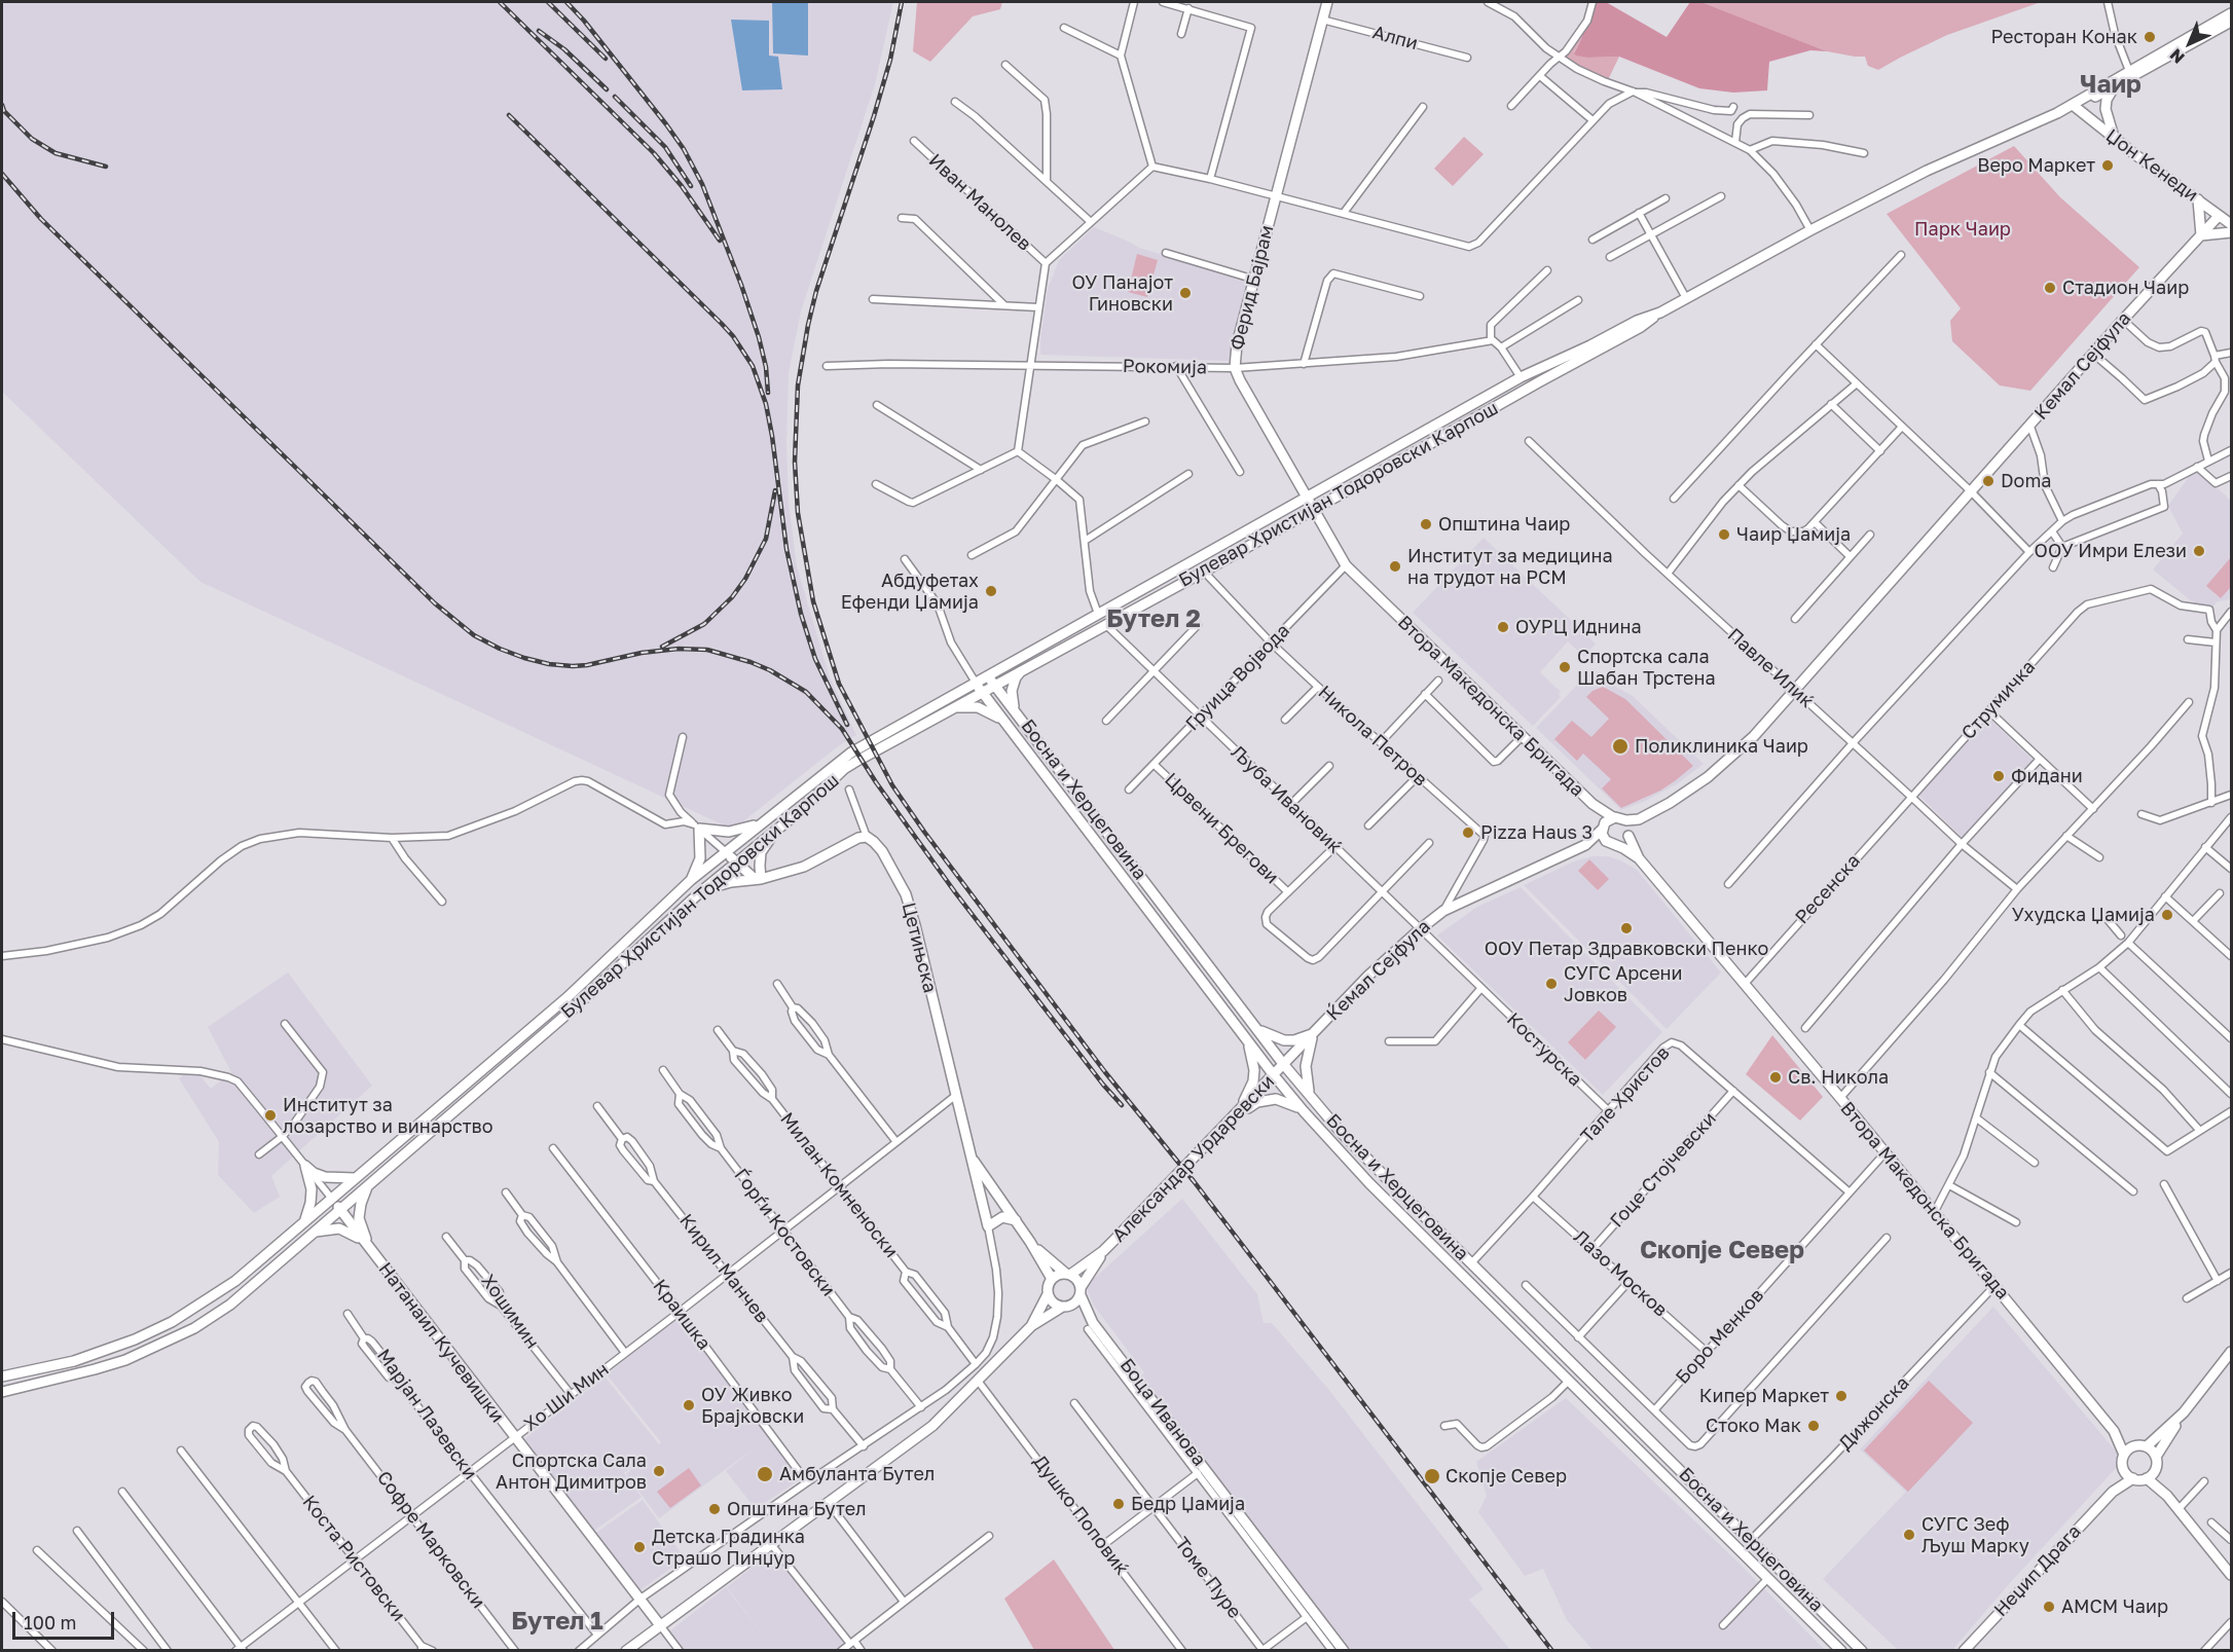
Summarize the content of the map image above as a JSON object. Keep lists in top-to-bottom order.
{
  "streets": {
    "street": [
      "Алпи",
      "Џон Кенеди",
      "Иван Манолев",
      "Ферид Бајрам",
      "Кемал Сејфула",
      "Рокомија",
      "Булевар Христијан Тодоровски Карпош",
      "Павле Илиќ",
      "Груица Војвода",
      "Струмичка",
      "Втора Македонска Бригада",
      "Никола Петров",
      "Босна и Херцеговина",
      "Љуба Ивановиќ",
      "Црвени Брегови",
      "Ресенска",
      "Цетињска",
      "Ќемал Сејфула",
      "Костурска",
      "Тале Христов",
      "Александар Урдаревски",
      "Гоце Стојчевски",
      "Милан Комненоски",
      "Ѓoрѓи Костовски",
      "Кирил Манчев",
      "Лазо Москов",
      "Хошимин",
      "Краишка",
      "Боро Менков",
      "Натанаил Кучевишки",
      "Хо Ши Мин",
      "Боца Иванова",
      "Дижонска",
      "Марјан Лазевски",
      "Душко Поповиќ",
      "Софре Марковски",
      "Коста Ристовски",
      "Неџип Драга",
      "Томе Пуре"
    ]
  },
  "crossings": [
    ["Алпи", "Ферид Бајрам"],
    ["Џон Кенеди", "Кемал Сејфула"],
    ["Џон Кенеди", "Булевар Христијан Тодоровски Карпош"],
    ["Иван Манолев", "Рокомија"],
    ["Ферид Бајрам", "Рокомија"],
    ["Ферид Бајрам", "Булевар Христијан Тодоровски Карпош"],
    ["Ферид Бајрам", "Груица Војвода"],
    ["Ферид Бајрам", "Втора Македонска Бригада"],
    ["Булевар Христијан Тодоровски Карпош", "Никола Петров"],
    ["Булевар Христијан Тодоровски Карпош", "Босна и Херцеговина"],
    ["Булевар Христијан Тодоровски Карпош", "Љуба Ивановиќ"],
    ["Булевар Христијан Тодоровски Карпош", "Натанаил Кучевишки"],
    ["Павле Илиќ", "Струмичка"],
    ["Павле Илиќ", "Ресенска"],
    ["Груица Војвода", "Никола Петров"],
    ["Груица Војвода", "Љуба Ивановиќ"],
    ["Груица Војвода", "Црвени Брегови"],
    ["Струмичка", "Ресенска"],
    ["Втора Македонска Бригада", "Ресенска"],
    ["Втора Македонска Бригада", "Ќемал Сејфула"],
    ["Втора Македонска Бригада", "Боро Менков"],
    ["Втора Македонска Бригада", "Дижонска"],
    ["Втора Македонска Бригада", "Неџип Драга"],
    ["Никола Петров", "Ќемал Сејфула"],
    ["Босна и Херцеговина", "Ќемал Сејфула"],
    ["Босна и Херцеговина", "Тале Христов"],
    ["Босна и Херцеговина", "Александар Урдаревски"],
    ["Босна и Херцеговина", "Дижонска"],
    ["Љуба Ивановиќ", "Ќемал Сејфула"],
    ["Љуба Ивановиќ", "Костурска"],
    ["Цетињска", "Хо Ши Мин"],
    ["Ќемал Сејфула", "Костурска"],
    ["Ќемал Сејфула", "Александар Урдаревски"],
    ["Костурска", "Тале Христов"],
    ["Тале Христов", "Гоце Стојчевски"],
    ["Тале Христов", "Лазо Москов"],
    ["Тале Христов", "Боро Менков"],
    ["Александар Урдаревски", "Боца Иванова"],
    ["Гоце Стојчевски", "Лазо Москов"],
    ["Милан Комненоски", "Хо Ши Мин"],
    ["Ѓoрѓи Костовски", "Хо Ши Мин"],
    ["Кирил Манчев", "Хо Ши Мин"],
    ["Лазо Москов", "Боро Менков"],
    ["Хошимин", "Хо Ши Мин"],
    ["Краишка", "Хо Ши Мин"],
    ["Натанаил Кучевишки", "Хо Ши Мин"],
    ["Хо Ши Мин", "Марјан Лазевски"],
    ["Хо Ши Мин", "Софре Марковски"],
    ["Хо Ши Мин", "Коста Ристовски"]
  ],
  "districts": [
    "Чаир",
    "Бутел 2",
    "Скопје Север",
    "Бутел 1"
  ],
  "parks": ["Парк Чаир"],
  "places": [
    "Ресторан Конак",
    "Веро Маркет",
    "Стадион Чаир",
    "ОУ Панајот Гиновски",
    "Doma",
    "Општина Чаир",
    "Чаир Џамија",
    "ООУ Имри Елези",
    "Институт за медицина на трудот на РСМ",
    "Абдуфетах Ефенди Џамија",
    "ОУРЦ Иднина",
    "Спортска сала Шабан Трстена",
    "Поликлиника Чаир",
    "Фидани",
    "Pizza Haus 3",
    "Ухудска Џамија",
    "ООУ Петар Здравковски Пенко",
    "СУГС Арсени Јовков",
    "Св. Никола",
    "Институт за лозарство и винарство",
    "Кипер Маркет",
    "ОУ Живко Брајковски",
    "Стоко Мак",
    "Спортска Сала Антон Димитров",
    "Амбуланта Бутел",
    "Скопје Север",
    "Бедр Џамија",
    "Општина Бутел",
    "СУГС Зеф Љуш Марку",
    "Детска Градинка Страшо Пинџур",
    "АМСМ Чаир"
  ],
  "scale_bar": "100 m",
  "north": "bottom left"
}
